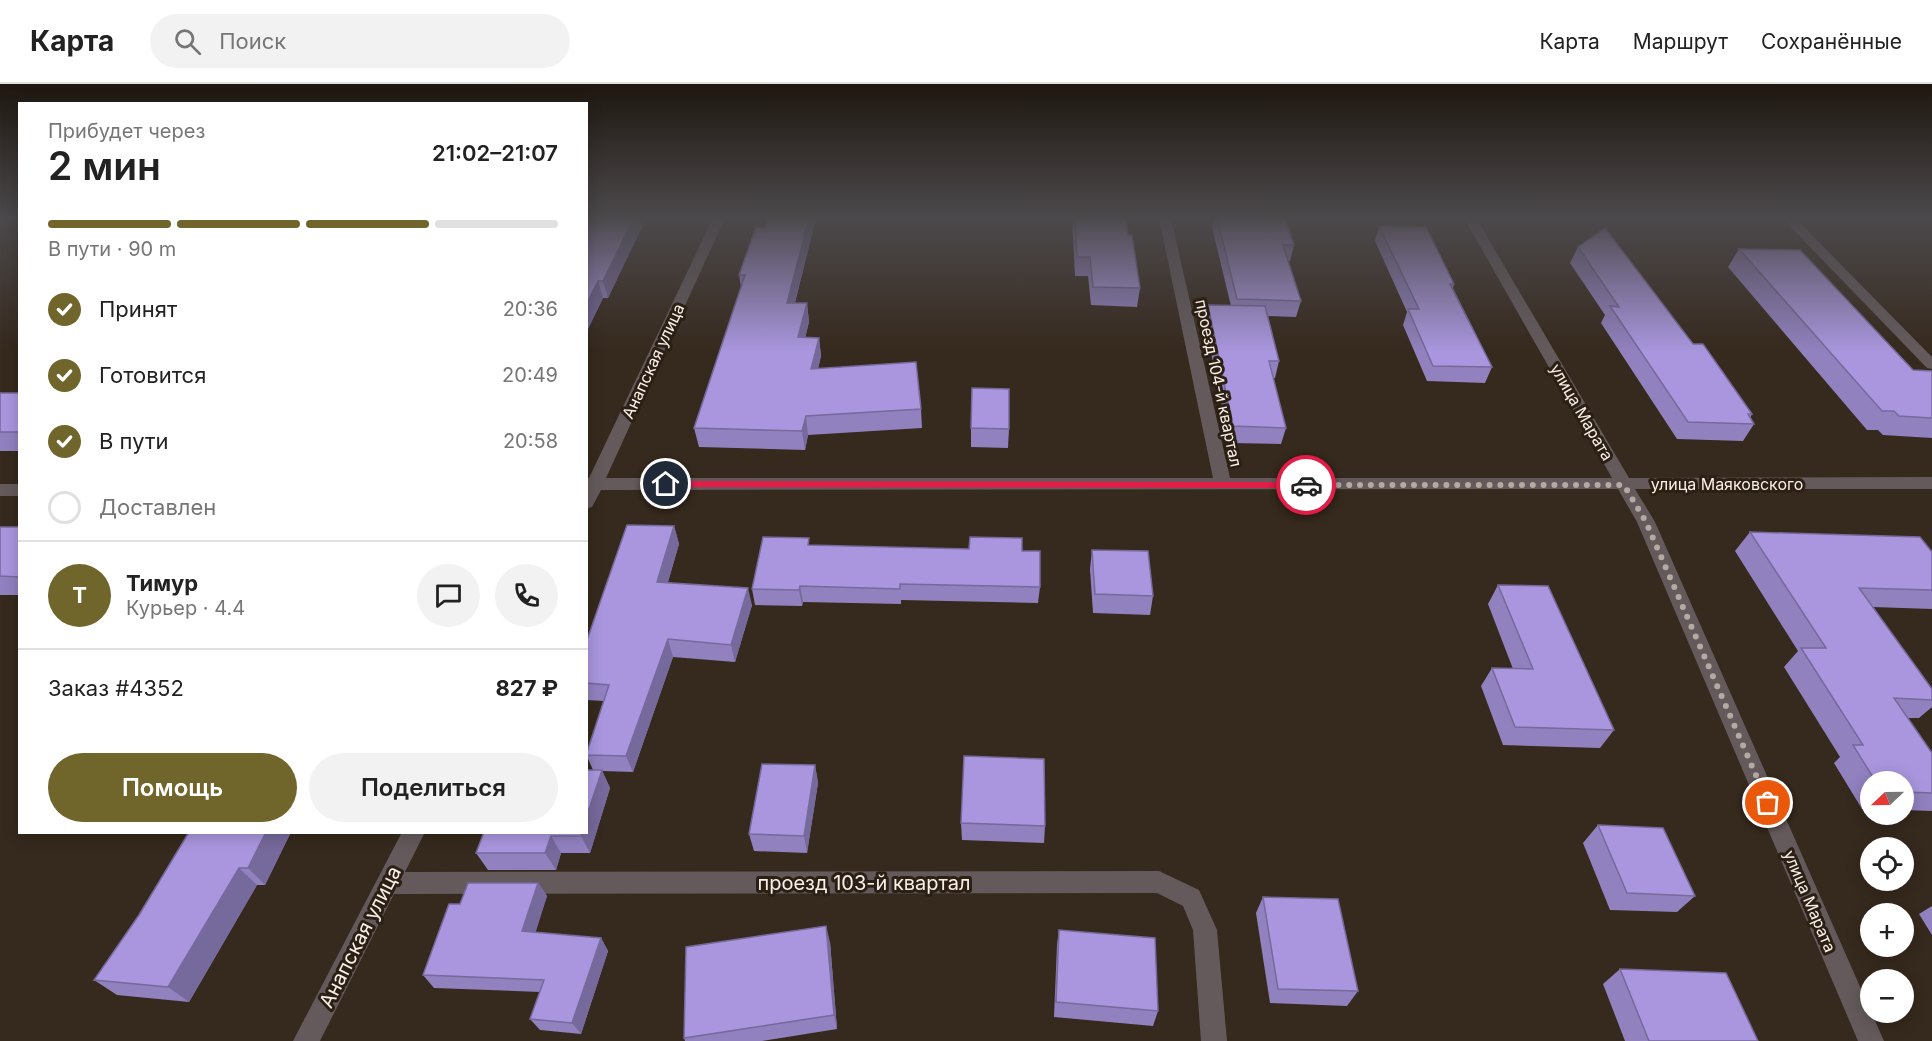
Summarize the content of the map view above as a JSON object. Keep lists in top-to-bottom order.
{
  "streets": {
    "street": [
      "Анапская улица",
      "проезд 104-й квартал",
      "улица Марата",
      "улица Маяковского",
      "проезд 103-й квартал"
    ]
  },
  "crossings": [
    ["Анапская улица", "улица Маяковского"],
    ["Анапская улица", "проезд 103-й квартал"],
    ["проезд 104-й квартал", "улица Маяковского"],
    ["улица Марата", "улица Маяковского"]
  ],
  "north": "left",
  "page": {
    "header": "Карта",
    "search": "Поиск",
    "nav": ["Карта", "Маршрут", "Сохранённые"],
    "heading": ["2 мин", "Прибудет через", "21:02–21:07"],
    "panel": [
      "Тимур",
      "Курьер · 4.4",
      "Заказ #4352",
      "827 ₽"
    ],
    "bar": "В пути · 90 m",
    "list": [
      ["Принят", "20:36"],
      ["Готовится", "20:49"],
      ["В пути", "20:58"],
      "Доставлен"
    ],
    "round": "Т",
    "buttons": ["Помощь", "Поделиться"],
    "map_buttons": ["+", "−"]
  }
}
